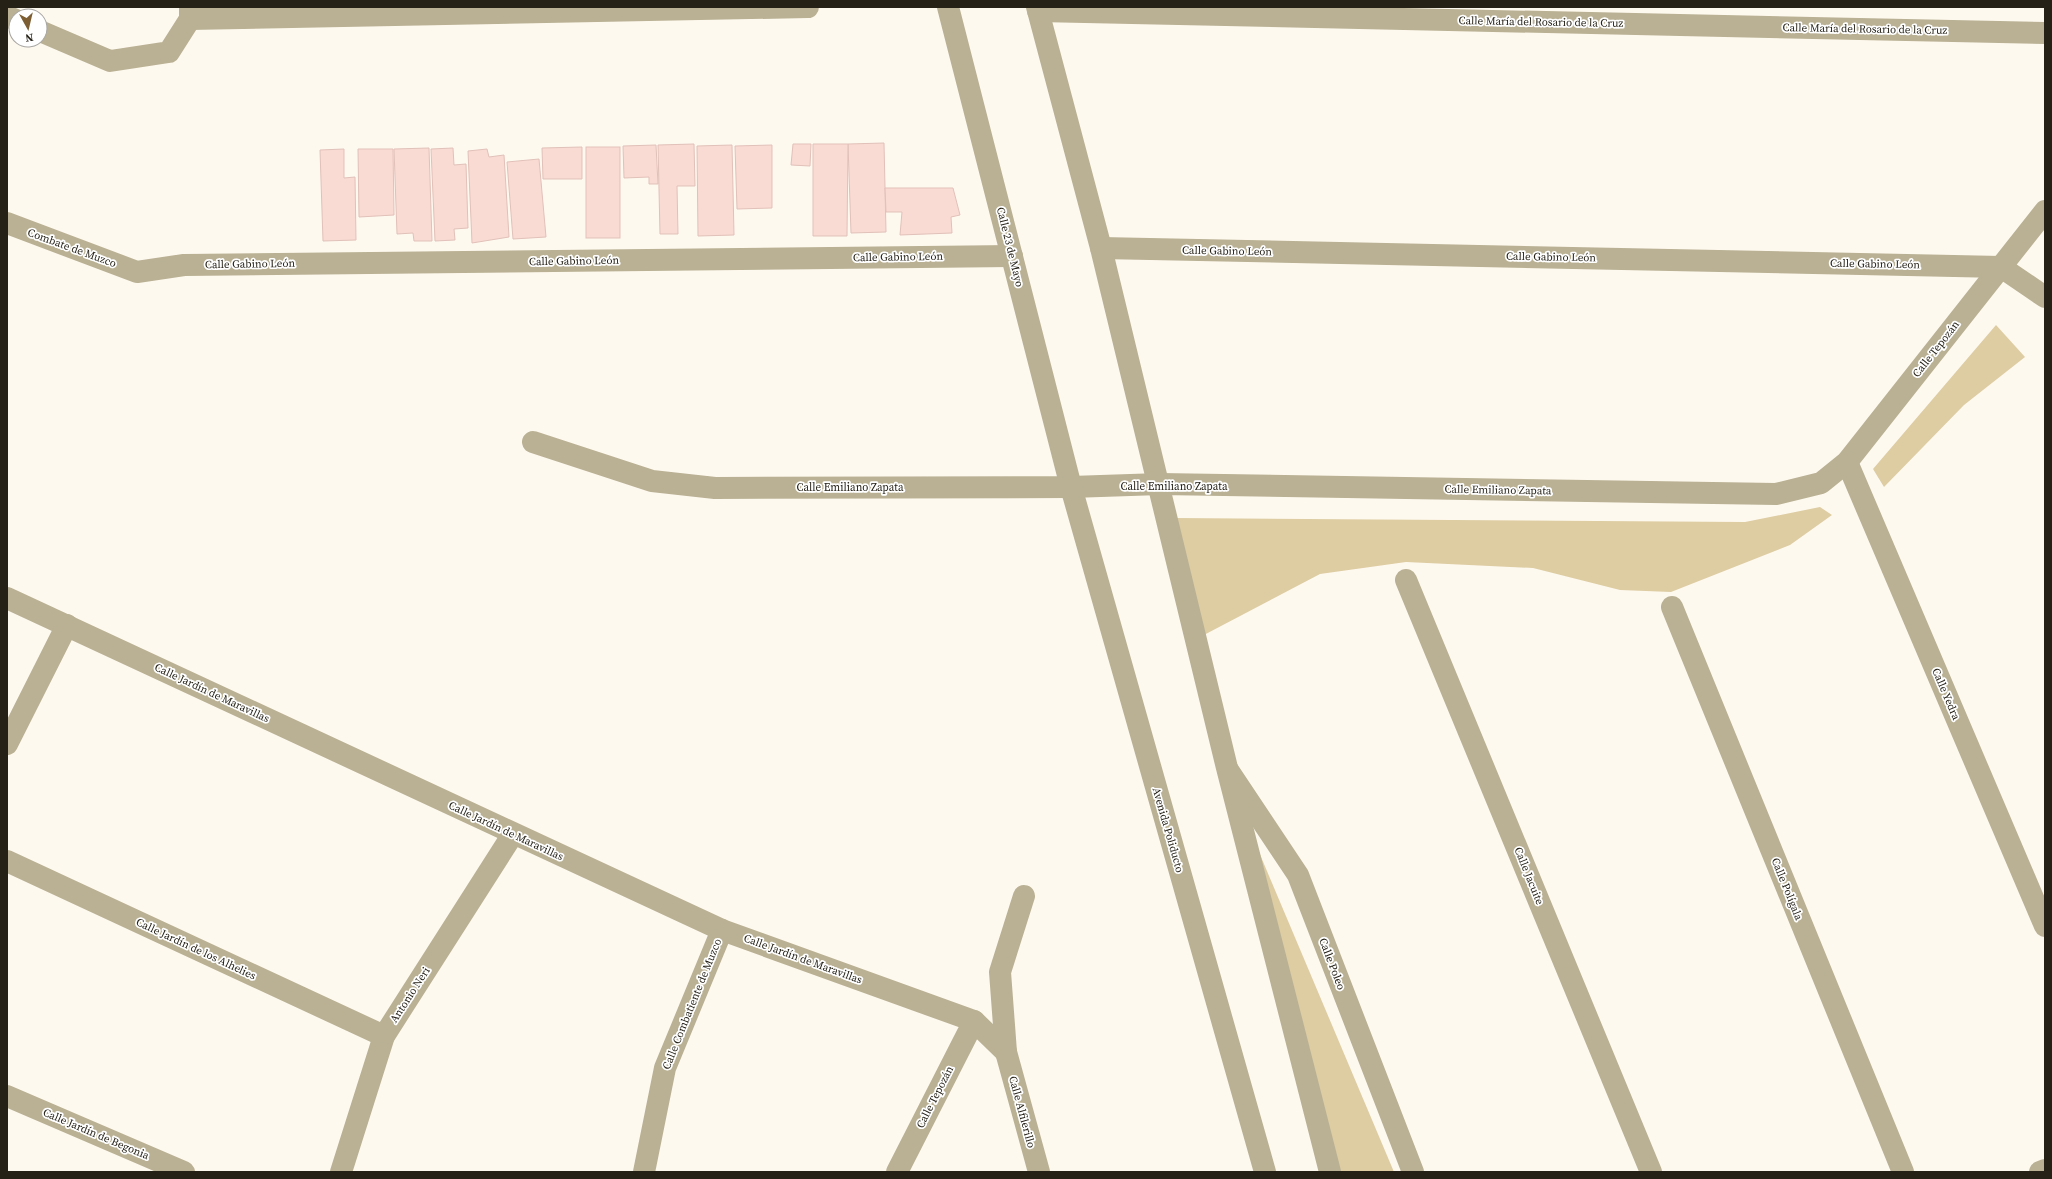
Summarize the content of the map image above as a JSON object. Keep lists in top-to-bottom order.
{
  "streets": {
    "street": [
      "Calle María del Rosario de la Cruz",
      "Calle 23 de Mayo",
      "Combate de Muzco",
      "Calle Gabino León",
      "Calle Tepozán",
      "Calle Emiliano Zapata",
      "Calle Jardín de Maravillas",
      "Calle Yedra",
      "Avenida Poliducto",
      "Calle Jacuite",
      "Calle Polígala",
      "Calle Jardín de los Alhelies",
      "Calle Poleo",
      "Antonio Neri",
      "Calle Combatiente de Muzco",
      "Calle Alfilerillo",
      "Calle Jardín de Begonia"
    ]
  },
  "crossings": [
    ["Calle 23 de Mayo", "Calle Gabino León"],
    ["Calle 23 de Mayo", "Calle Emiliano Zapata"],
    ["Calle 23 de Mayo", "Avenida Poliducto"],
    ["Combate de Muzco", "Calle Gabino León"],
    ["Calle Gabino León", "Calle Tepozán"],
    ["Calle Tepozán", "Calle Emiliano Zapata"],
    ["Calle Tepozán", "Calle Jardín de Maravillas"],
    ["Calle Tepozán", "Calle Yedra"],
    ["Calle Emiliano Zapata", "Avenida Poliducto"],
    ["Calle Jardín de Maravillas", "Antonio Neri"],
    ["Calle Jardín de Maravillas", "Calle Combatiente de Muzco"],
    ["Calle Jardín de Maravillas", "Calle Alfilerillo"],
    ["Calle Jardín de los Alhelies", "Antonio Neri"]
  ],
  "north": "bottom"
}
